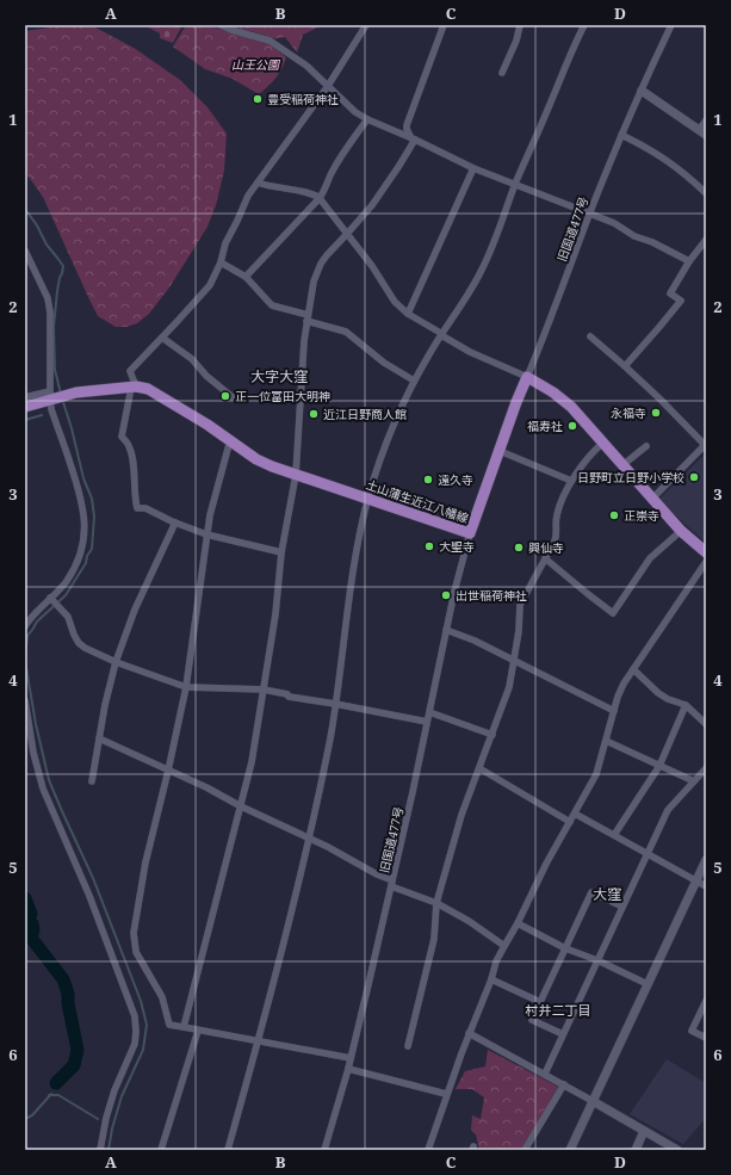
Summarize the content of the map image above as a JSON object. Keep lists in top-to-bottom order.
{
  "streets": {
    "main road": ["土山蒲生近江八幡線"],
    "street": ["旧国道477号"]
  },
  "crossings": [
    ["旧国道477号", "土山蒲生近江八幡線"]
  ],
  "districts": ["大字大窪", "大窪", "村井二丁目"],
  "parks": ["山王公園"],
  "places": [
    "豊受稲荷神社",
    "正一位富田大明神",
    "永福寺",
    "近江日野商人館",
    "福寿社",
    "日野町立日野小学校",
    "遠久寺",
    "正崇寺",
    "大聖寺",
    "興仙寺",
    "出世稲荷神社"
  ],
  "grid": {
    "columns": [
      "A",
      "B",
      "C",
      "D"
    ],
    "rows": [
      "1",
      "2",
      "3",
      "4",
      "5",
      "6"
    ]
  }
}
